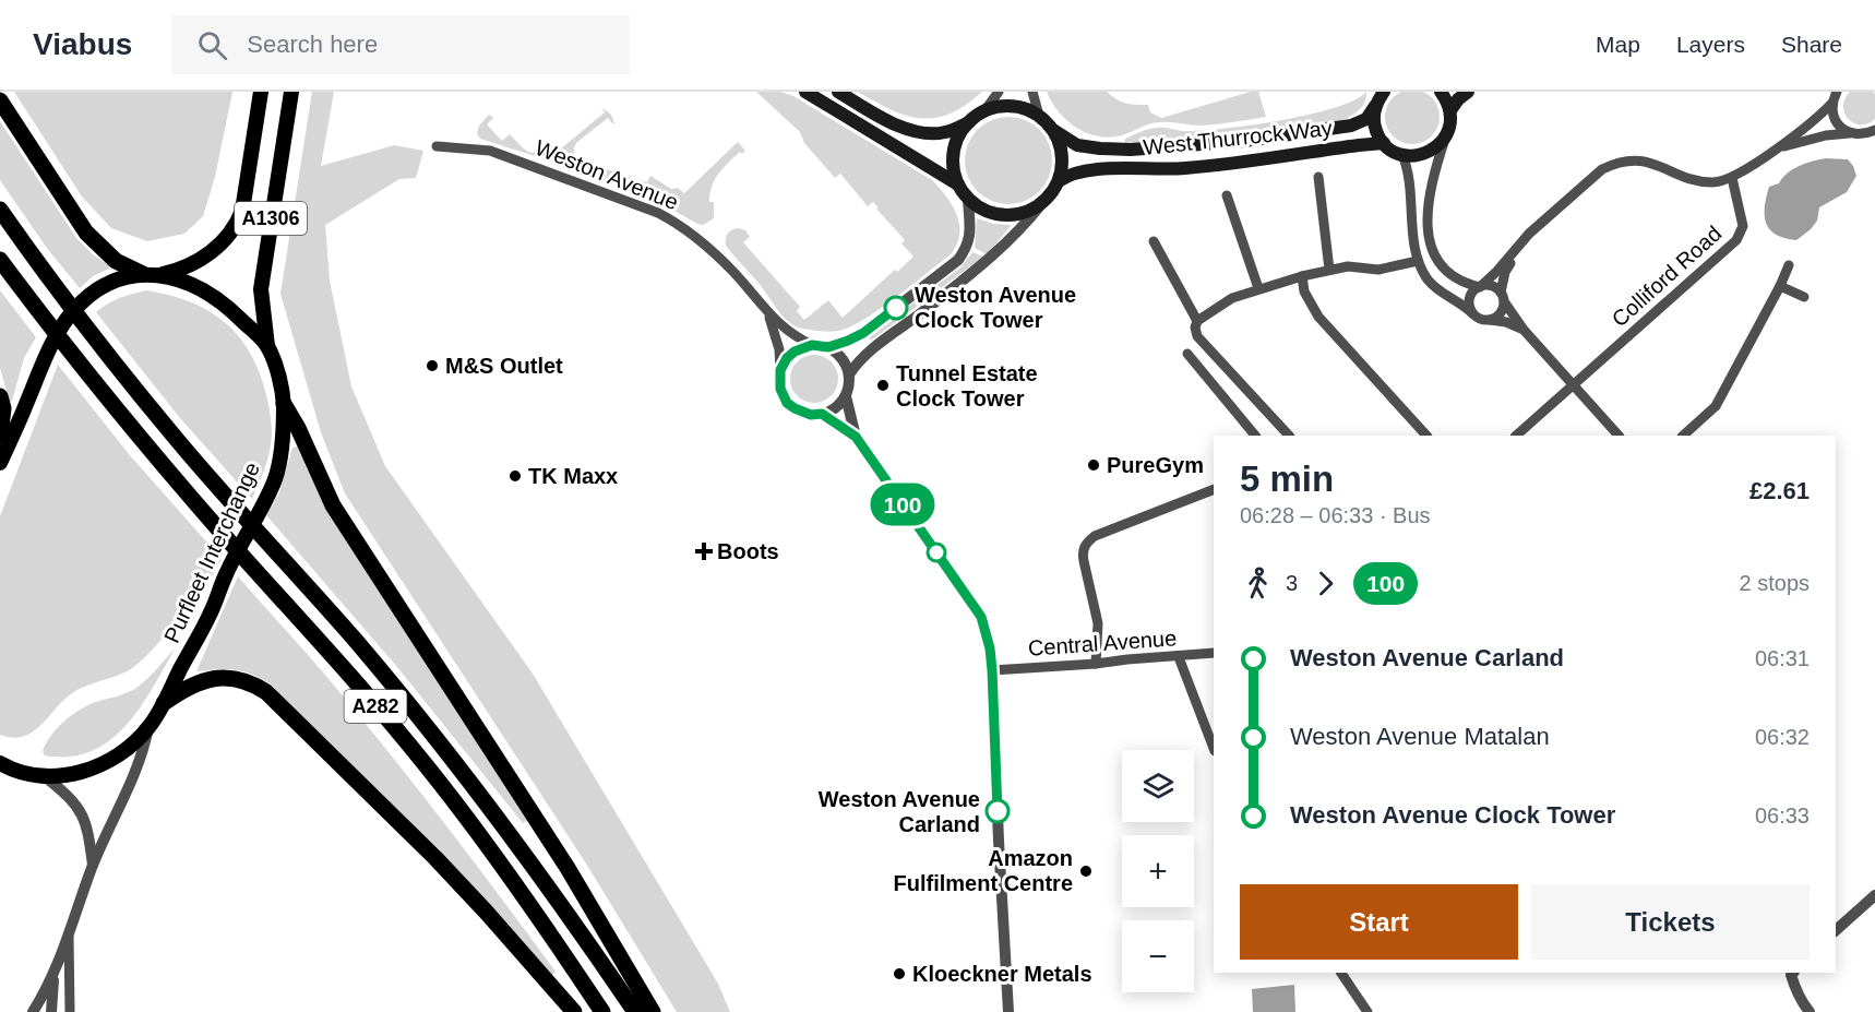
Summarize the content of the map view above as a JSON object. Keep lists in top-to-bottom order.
{
  "streets": {
    "highway": ["A282"],
    "main road": ["West Thurrock Way", "A1306", "Purfleet Interchange"],
    "street": ["Weston Avenue", "Colliford Road", "Central Avenue"]
  },
  "crossings": [
    ["A1306", "Purfleet Interchange"]
  ],
  "places": {
    "other": [
      "Weston Avenue Clock Tower",
      "M&S Outlet",
      "Tunnel Estate Clock Tower",
      "PureGym",
      "TK Maxx",
      "Weston Avenue Carland",
      "Amazon Fulfilment Centre",
      "Kloeckner Metals"
    ],
    "health": ["Boots"]
  },
  "lines": ["bus line 100"],
  "page": {
    "header": "Viabus",
    "search": "Search here",
    "nav": ["Map", "Layers", "Share"],
    "on_map": "100",
    "heading": ["5 min", "06:28 – 06:33 · Bus", "£2.61"],
    "legs": ["3", "100", "2 stops"],
    "list": [
      {
        "name": "Weston Avenue Carland",
        "value": "06:31"
      },
      {
        "name": "Weston Avenue Matalan",
        "value": "06:32"
      },
      {
        "name": "Weston Avenue Clock Tower",
        "value": "06:33"
      }
    ],
    "map_buttons": ["+", "−"],
    "buttons": ["Start", "Tickets"]
  }
}
